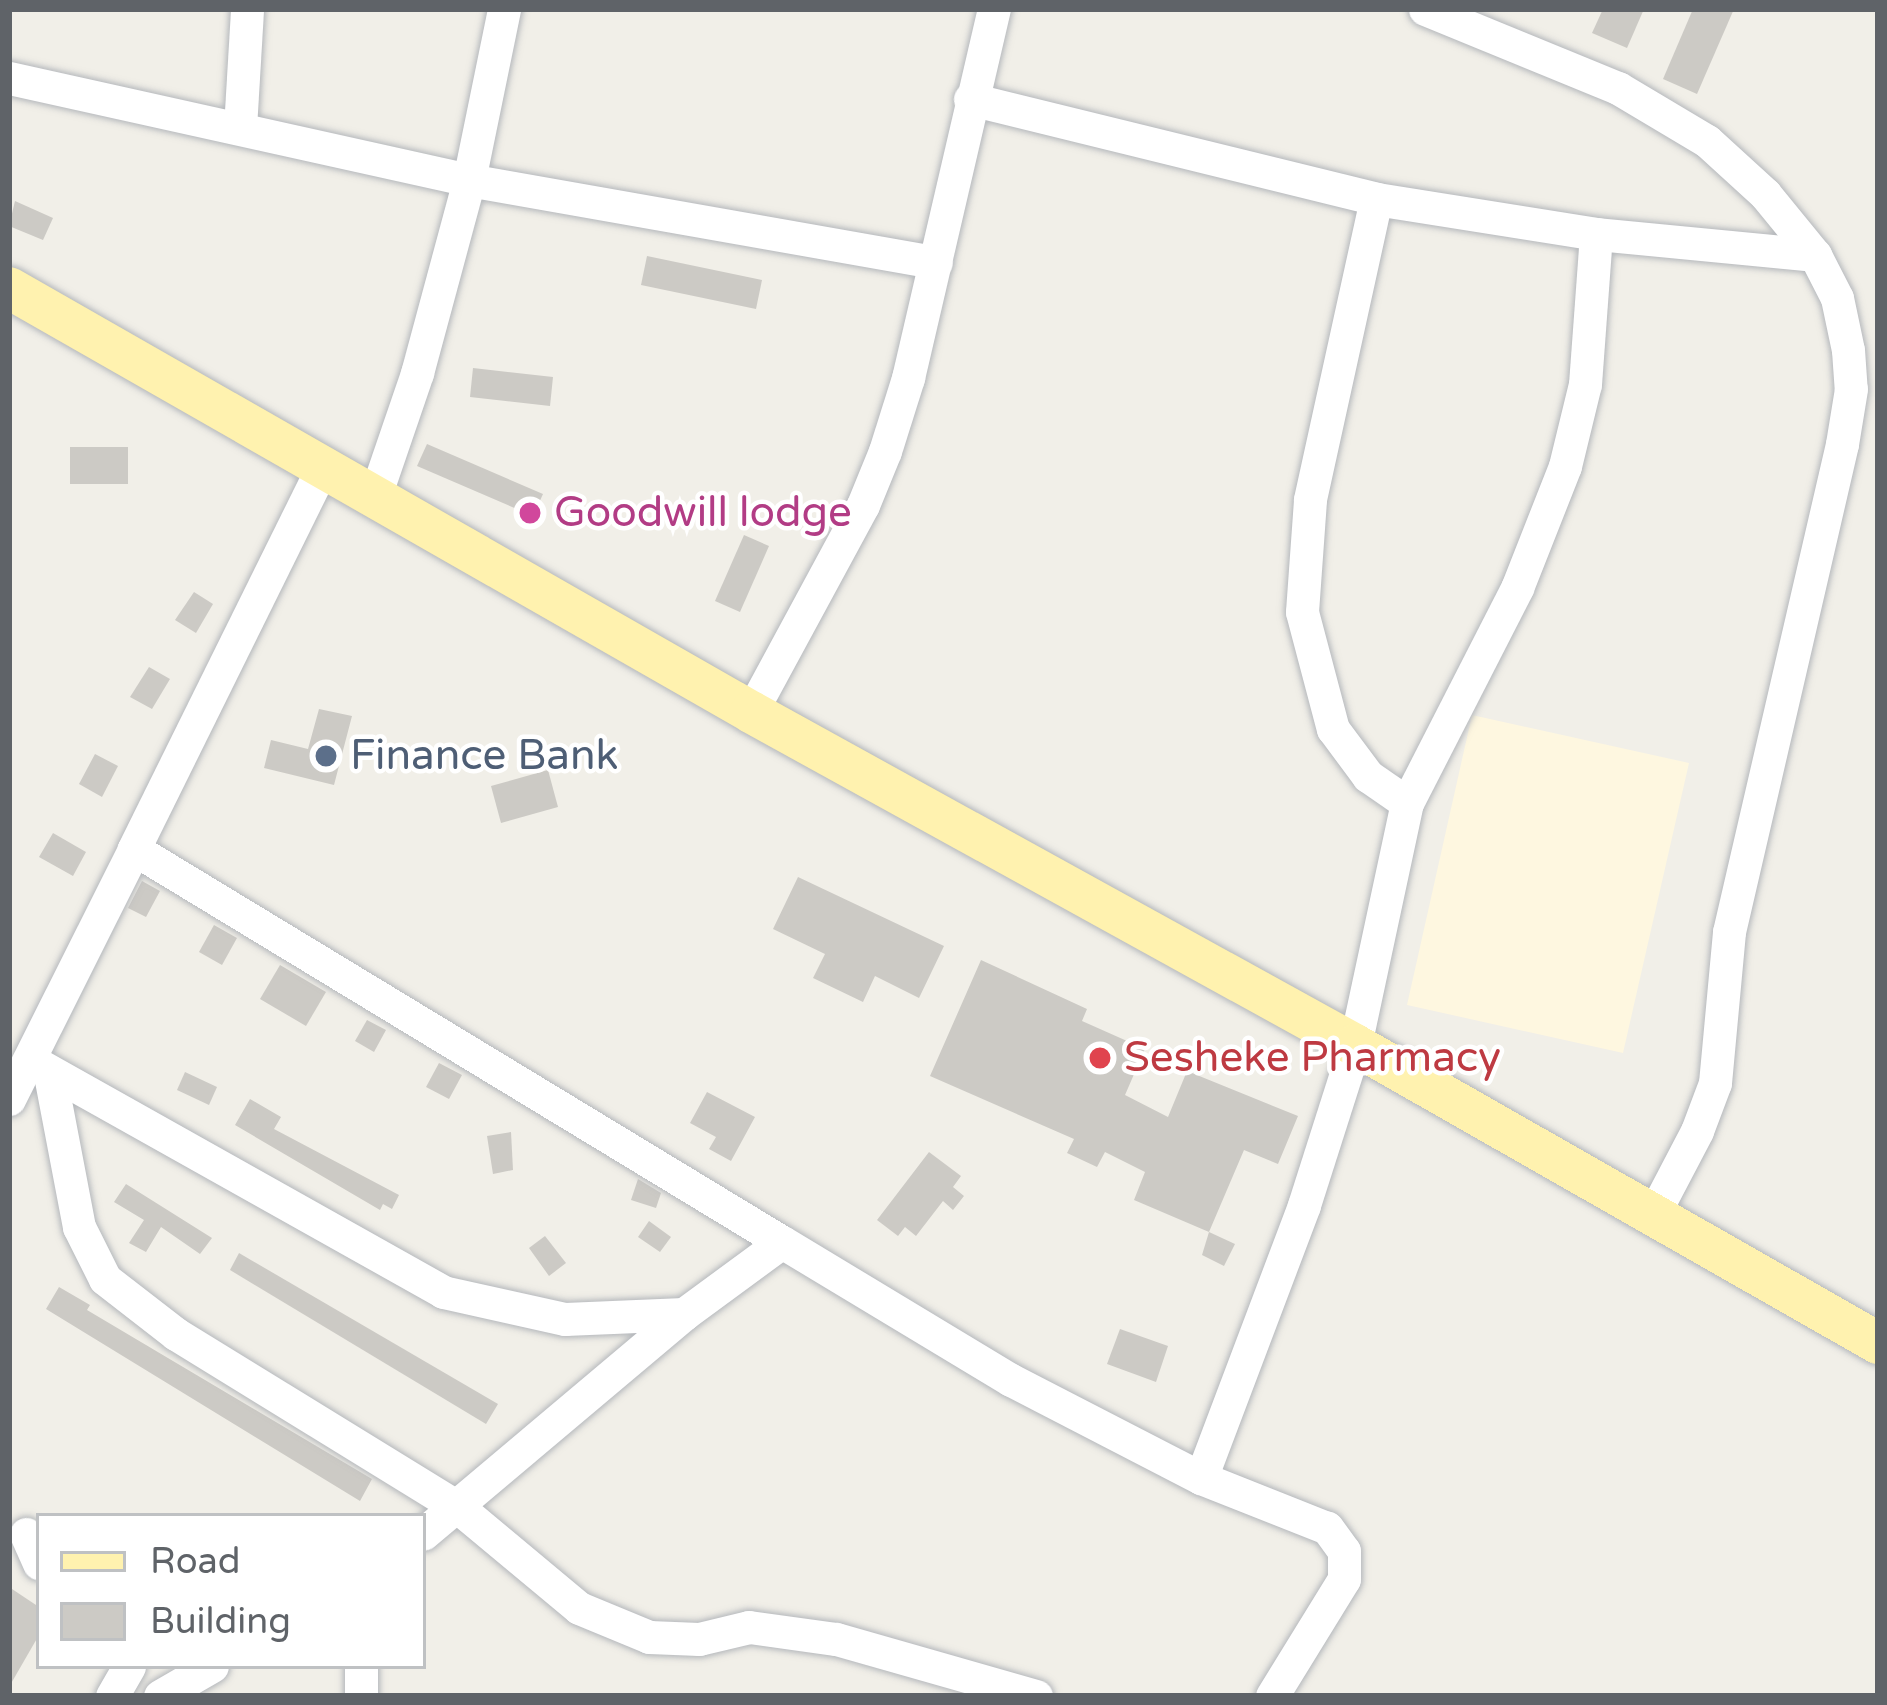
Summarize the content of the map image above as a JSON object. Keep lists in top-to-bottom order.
{
  "places": ["Goodwill lodge", "Finance Bank", "Sesheke Pharmacy"],
  "legend": ["Road", "Building"]
}
